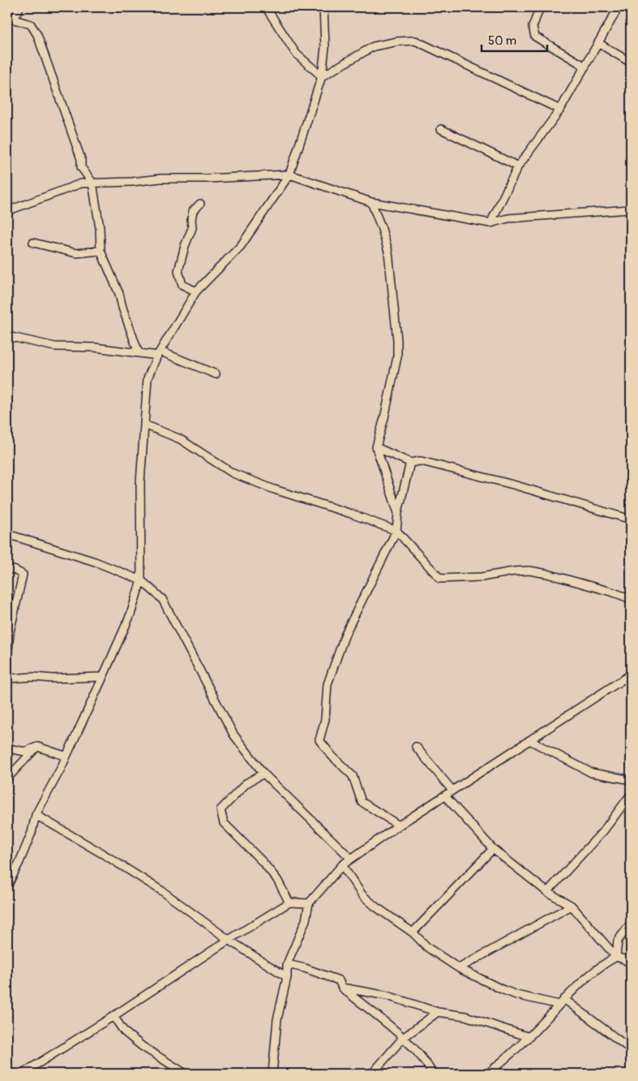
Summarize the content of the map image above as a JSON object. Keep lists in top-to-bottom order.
{
  "scale_bar": "50 m"
}
